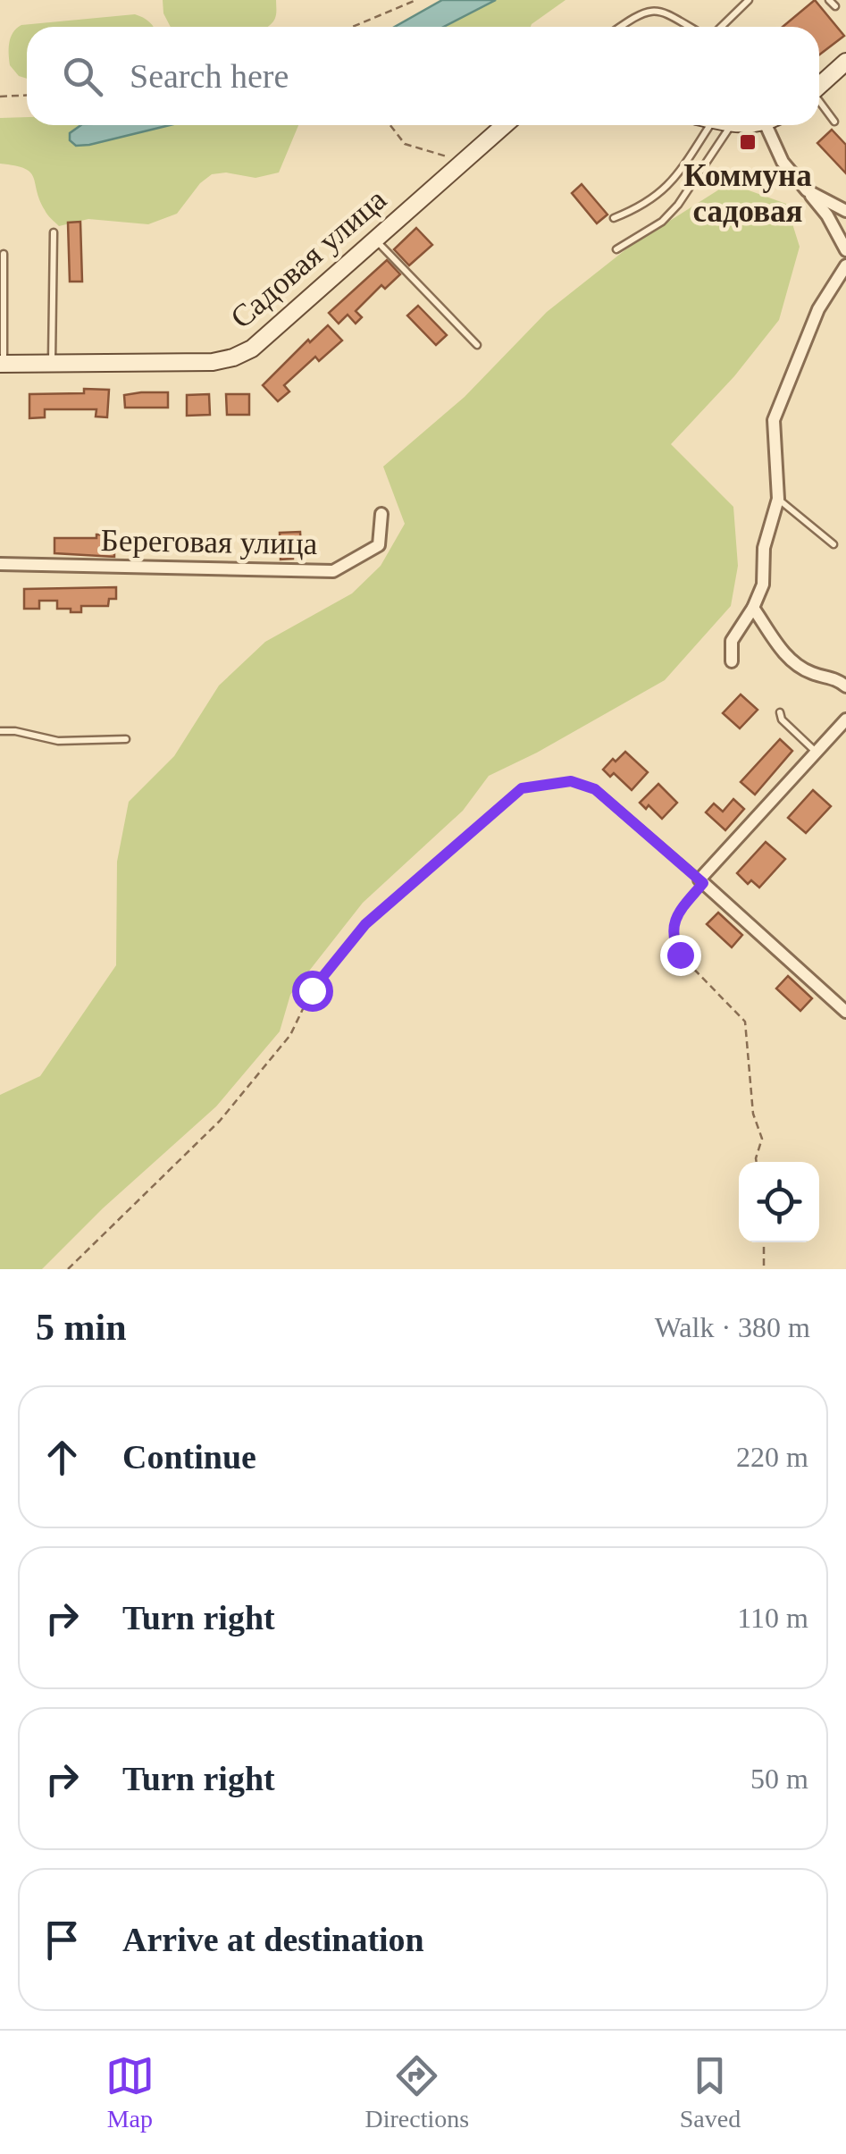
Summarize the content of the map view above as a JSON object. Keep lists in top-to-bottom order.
{
  "streets": {
    "street": ["Садовая улица", "Береговая улица"]
  },
  "places": {
    "transit": ["Коммуна садовая"]
  },
  "page": {
    "search": "Search here",
    "heading": ["5 min", "Walk · 380 m"],
    "list": [
      ["Continue", "220 m"],
      ["Turn right", "110 m"],
      ["Turn right", "50 m"],
      "Arrive at destination"
    ],
    "nav": ["Map", "Directions", "Saved"]
  }
}
